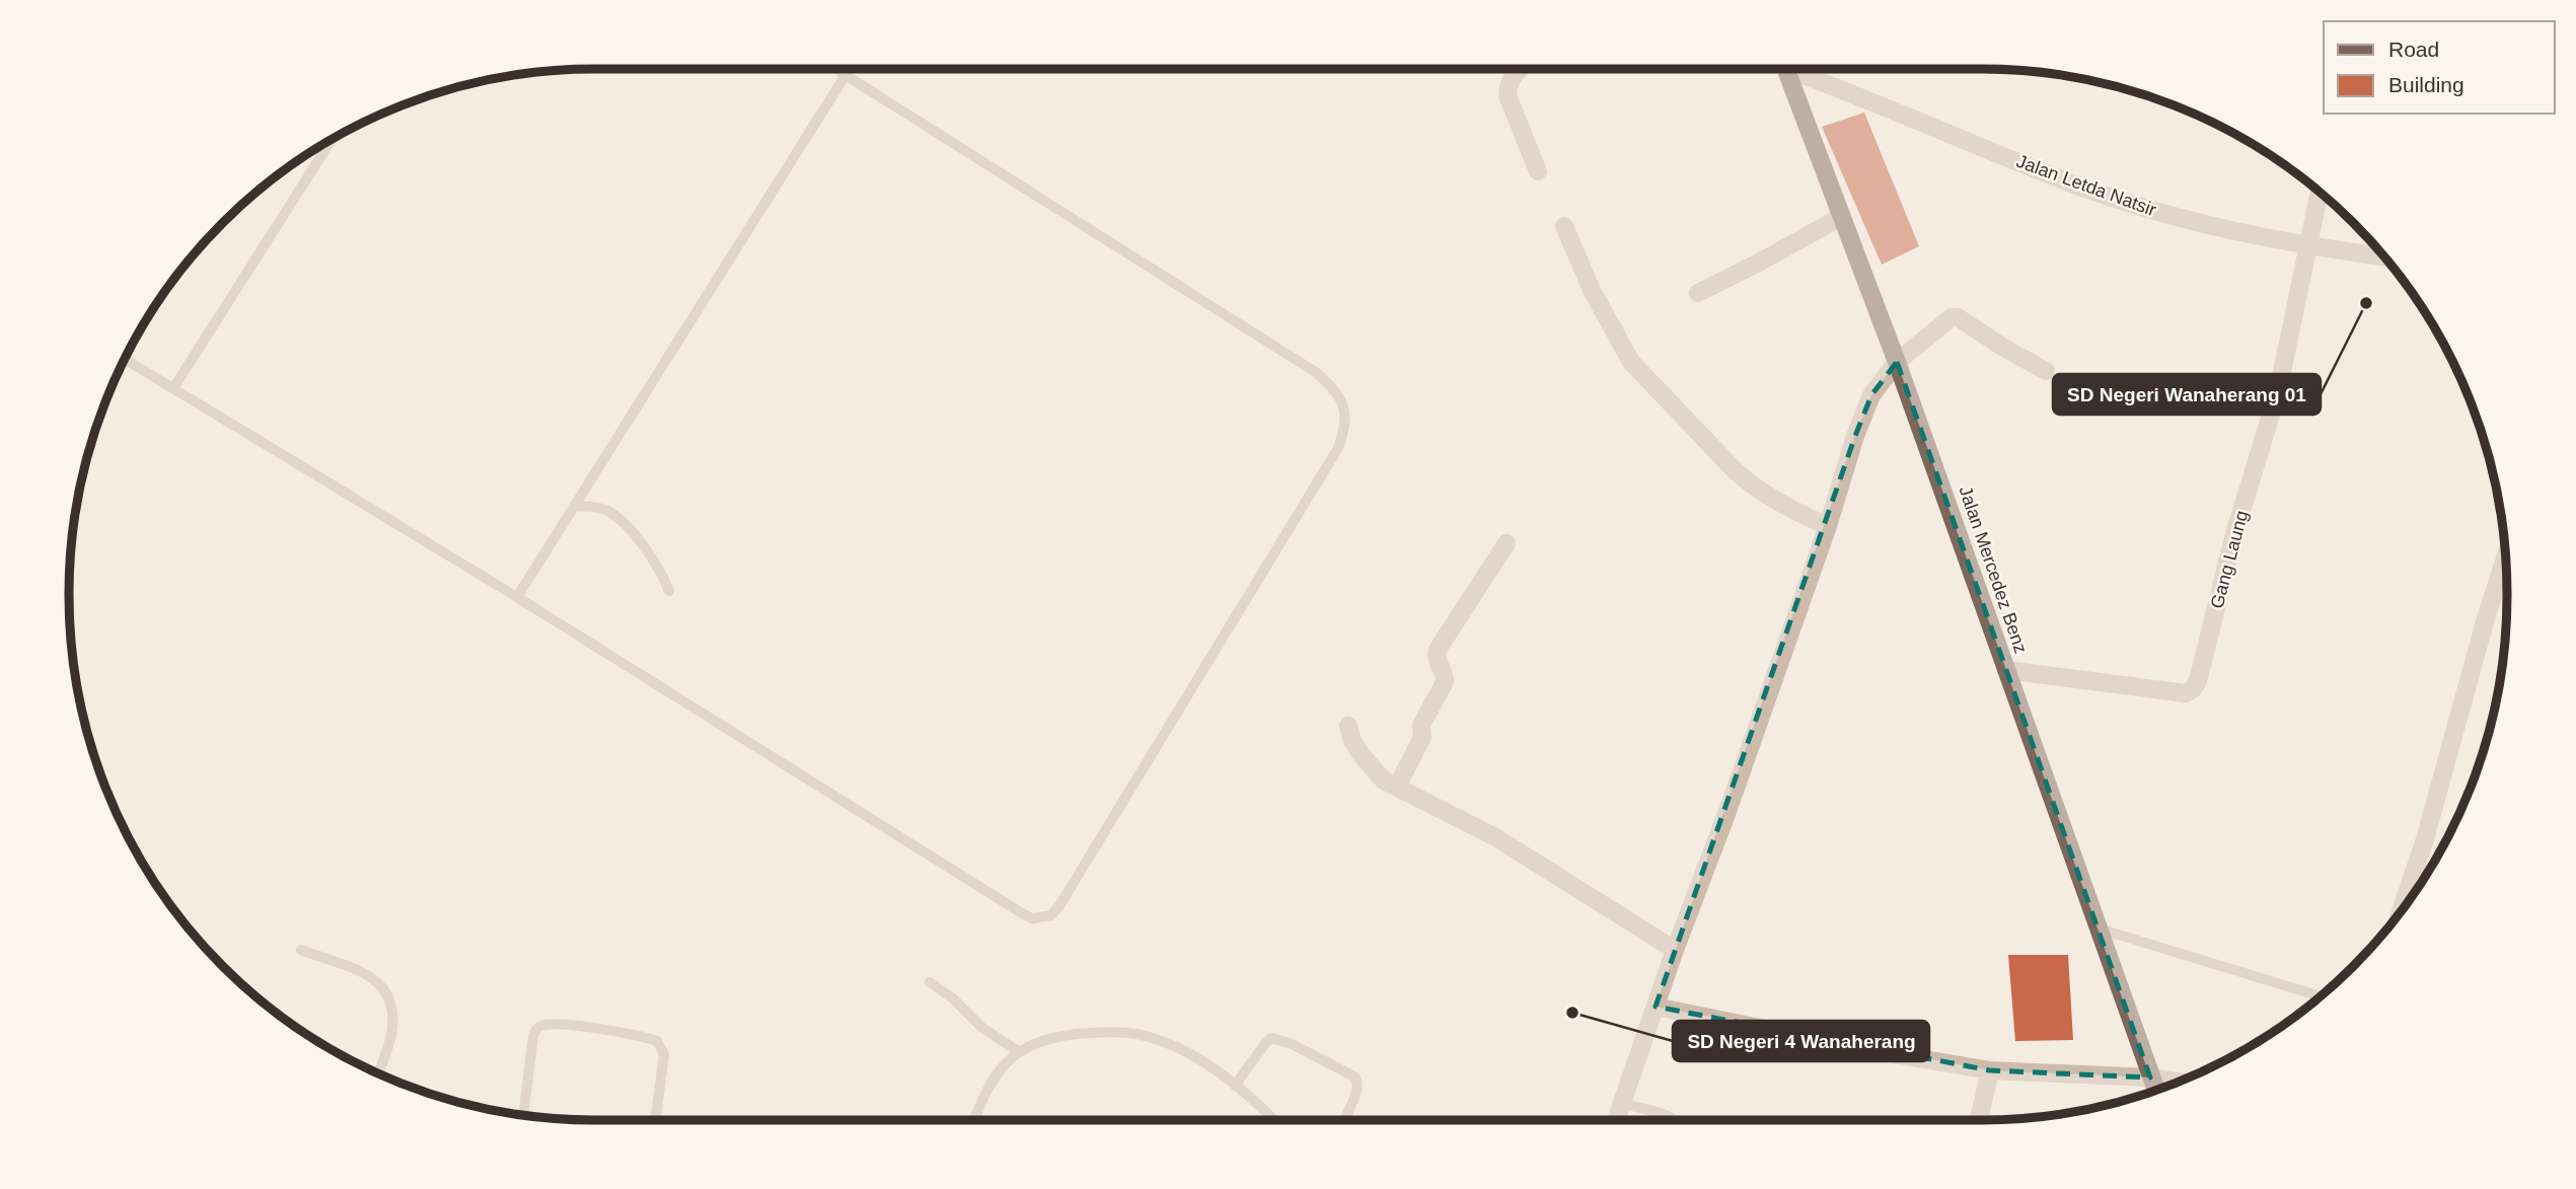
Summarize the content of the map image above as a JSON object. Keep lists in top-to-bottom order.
{
  "streets": {
    "main road": ["Jalan Mercedez Benz"],
    "street": ["Jalan Letda Natsir", "Gang Laung"]
  },
  "crossings": [
    ["Jalan Letda Natsir", "Gang Laung"],
    ["Gang Laung", "Jalan Mercedez Benz"]
  ],
  "places": ["SD Negeri Wanaherang 01", "SD Negeri 4 Wanaherang"],
  "legend": ["Road", "Building"]
}
